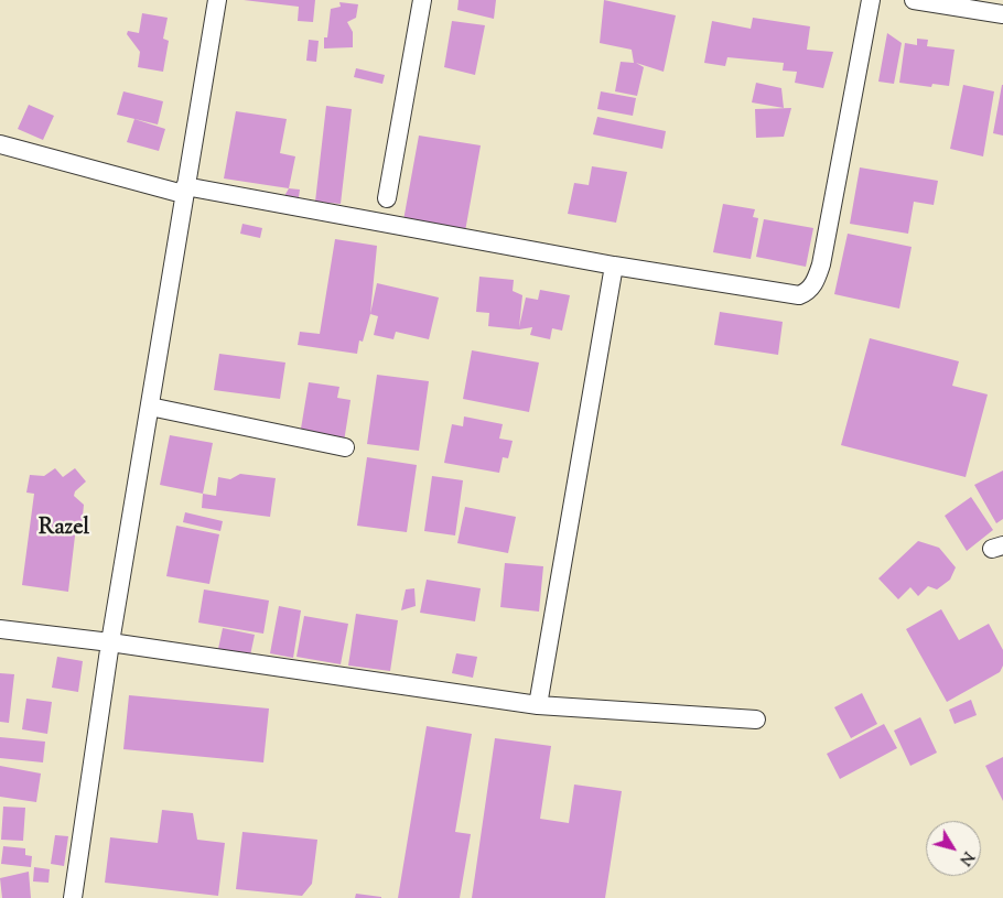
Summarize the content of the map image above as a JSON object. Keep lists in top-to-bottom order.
{
  "districts": ["Razel"],
  "north": "bottom right"
}
